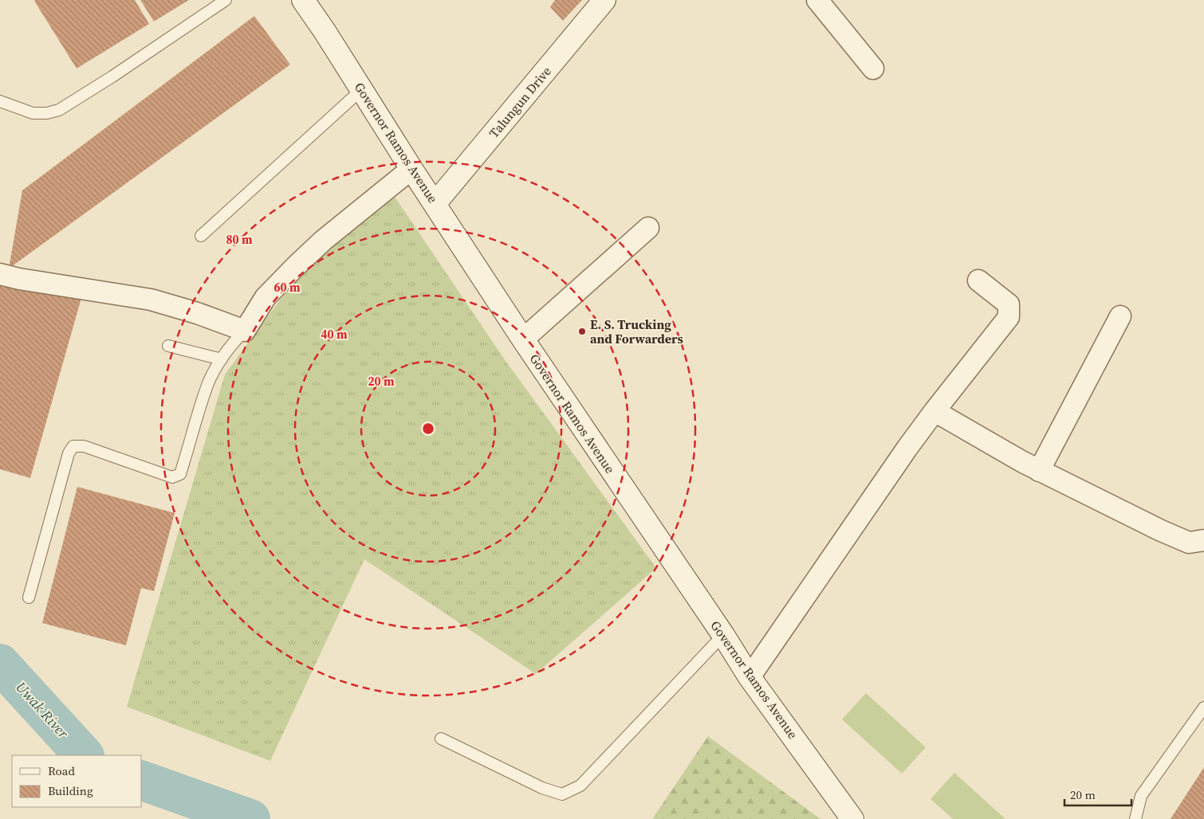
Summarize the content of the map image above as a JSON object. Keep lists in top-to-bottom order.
{
  "streets": {
    "main road": ["Talungun Drive", "Governor Ramos Avenue"]
  },
  "crossings": [
    ["Talungun Drive", "Governor Ramos Avenue"]
  ],
  "water": ["Uwak River"],
  "places": ["E. S. Trucking and Forwarders"],
  "legend": ["Road", "Building"],
  "scale_bar": "20 m",
  "rings": [
    "80 m",
    "60 m",
    "40 m",
    "20 m"
  ]
}
